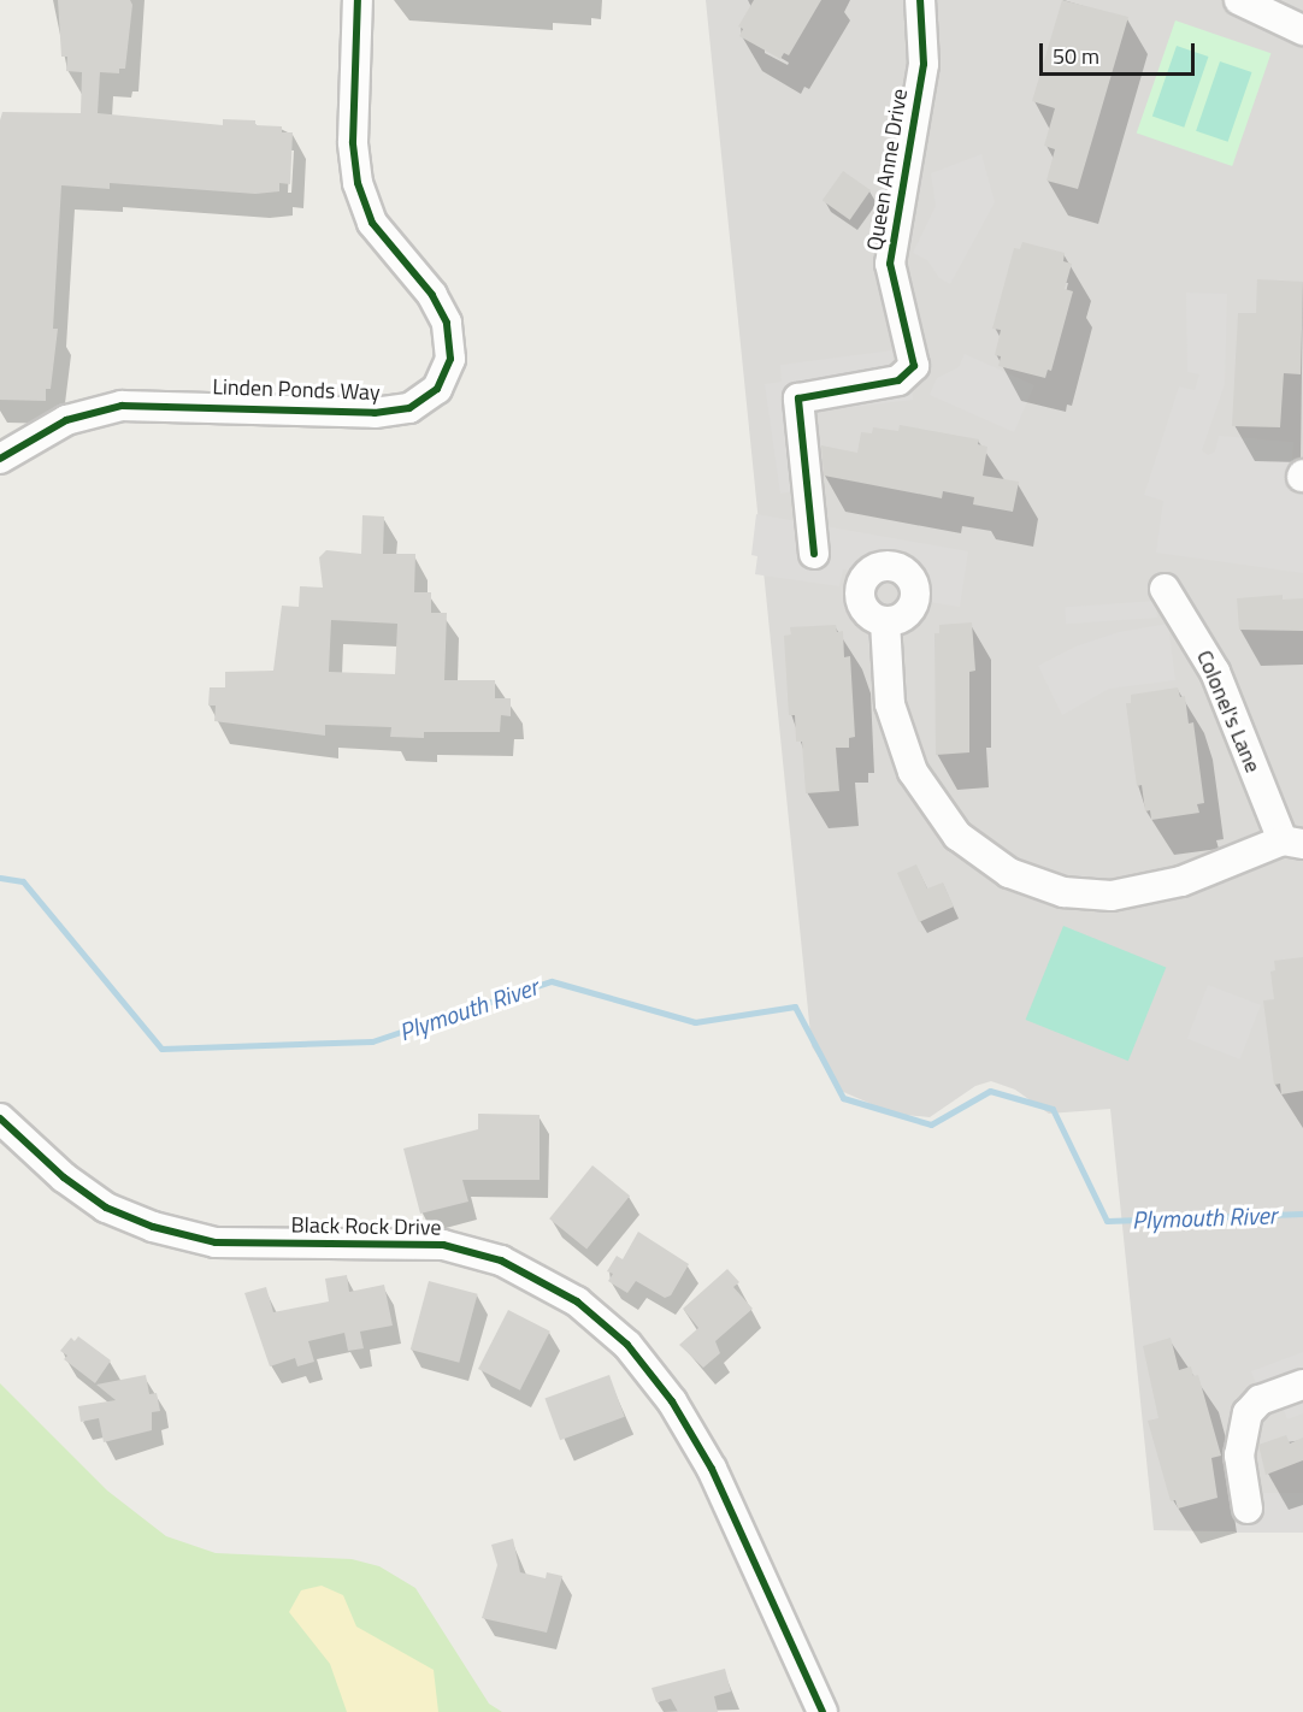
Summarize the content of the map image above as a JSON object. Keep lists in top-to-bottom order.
{
  "streets": {
    "street": [
      "Queen Anne Drive",
      "Linden Ponds Way",
      "Colonel's Lane",
      "Black Rock Drive"
    ]
  },
  "water": ["Plymouth River"],
  "scale_bar": "50 m"
}
